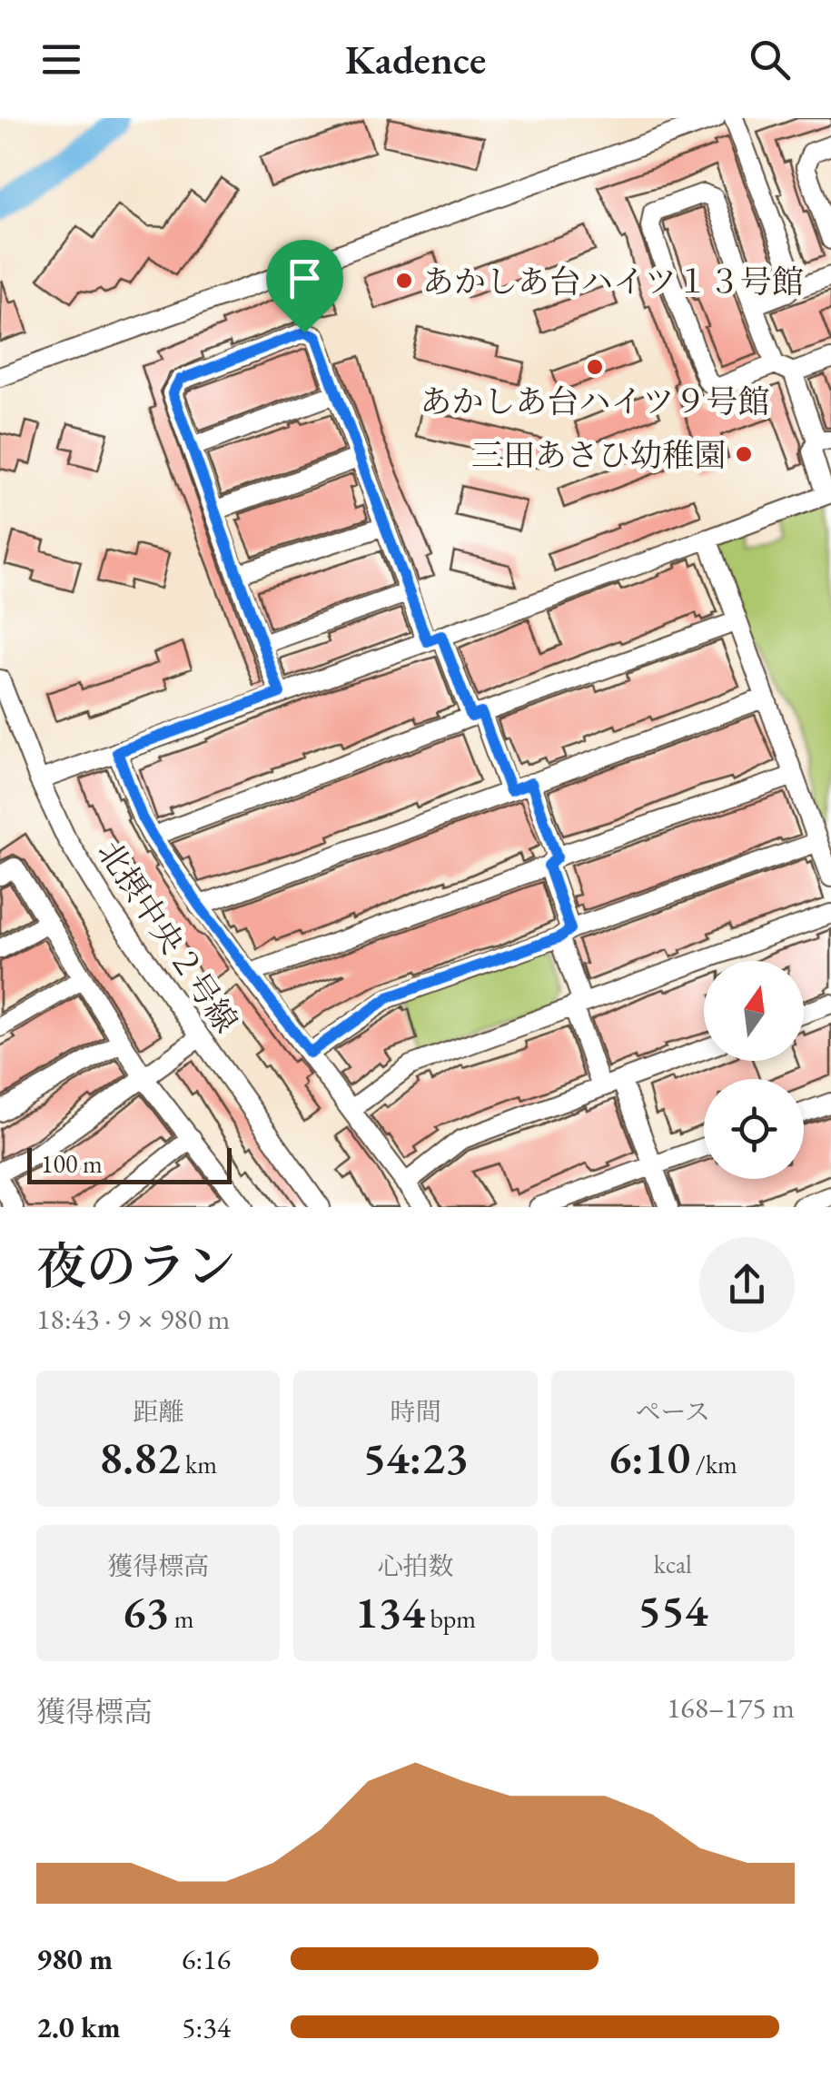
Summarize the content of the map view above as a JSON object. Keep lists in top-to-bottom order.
{
  "streets": {
    "street": ["北摂中央２号線"]
  },
  "places": ["あかしあ台ハイツ１３号館", "あかしあ台ハイツ９号館", "三田あさひ幼稚園"],
  "scale_bar": "100 m",
  "north": "top",
  "page": {
    "header": "Kadence",
    "scale": "100 m",
    "heading": ["夜のラン", "18:43 · 9 × 980 m"],
    "stats": [
      ["距離", "8.82 km"],
      ["時間", "54:23"],
      ["ペース", "6:10 /km"],
      ["獲得標高", "63 m"],
      ["心拍数", "134 bpm"],
      ["kcal", "554"]
    ],
    "chart": ["獲得標高", "168–175 m"],
    "list": [
      {
        "name": "980 m",
        "note": "6:16"
      },
      {
        "name": "2.0 km",
        "note": "5:34"
      }
    ]
  }
}
